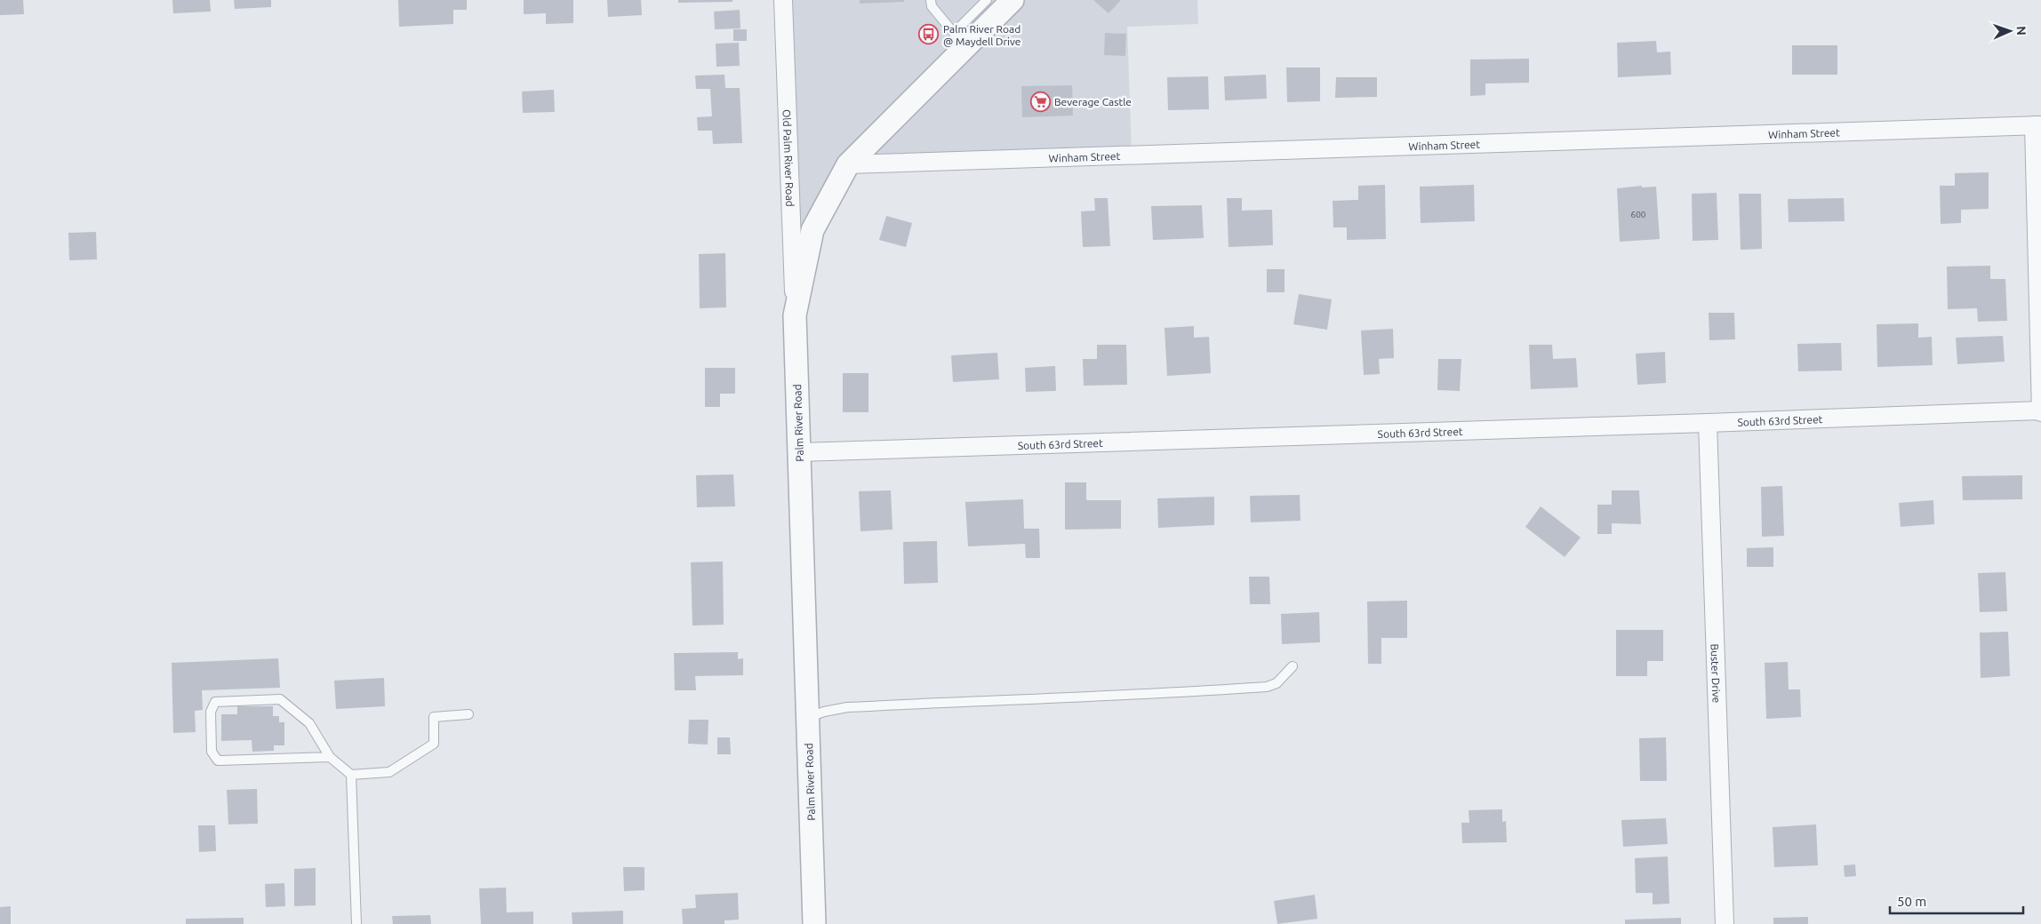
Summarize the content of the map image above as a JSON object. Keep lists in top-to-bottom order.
{
  "streets": {
    "street": [
      "Winham Street",
      "Old Palm River Road",
      "South 63rd Street",
      "Palm River Road",
      "Buster Drive"
    ]
  },
  "crossings": [
    ["Winham Street", "Palm River Road"],
    ["Old Palm River Road", "Palm River Road"],
    ["South 63rd Street", "Palm River Road"],
    ["South 63rd Street", "Buster Drive"]
  ],
  "places": {
    "bus stop": ["Palm River Road @ Maydell Drive"],
    "supermarket": ["Beverage Castle"]
  },
  "house_numbers": ["600"],
  "scale_bar": "50 m",
  "north": "right"
}
